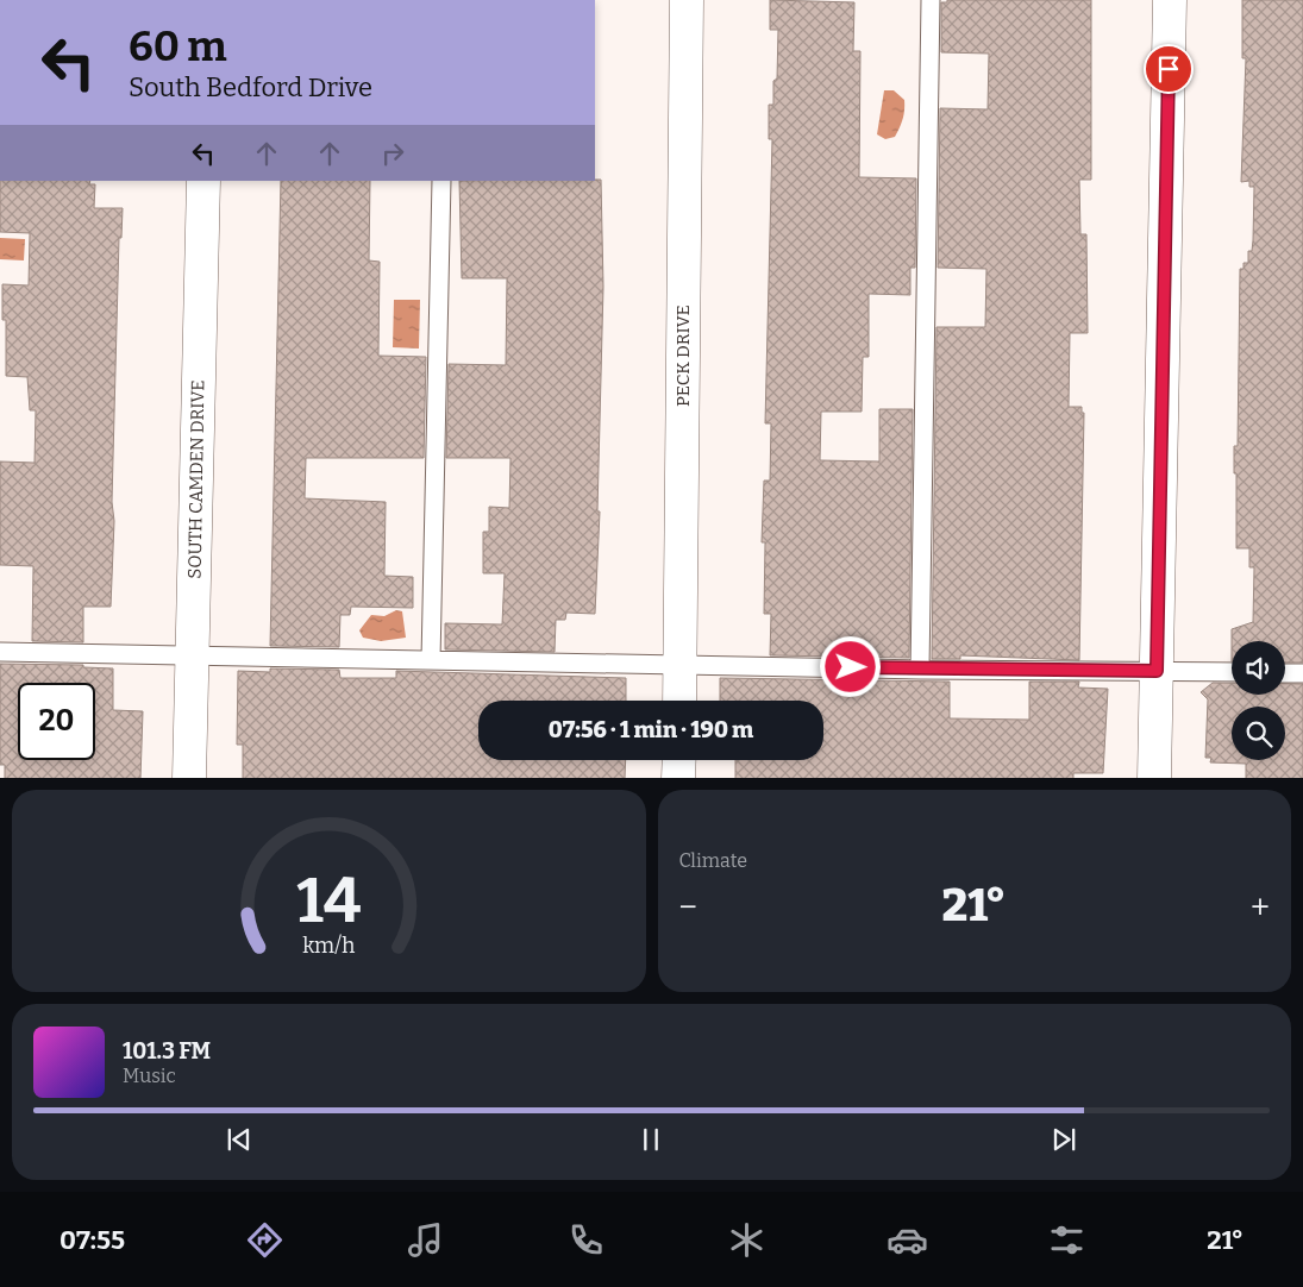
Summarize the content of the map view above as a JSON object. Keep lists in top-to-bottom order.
{
  "streets": {
    "street": ["PECK DRIVE", "SOUTH CAMDEN DRIVE"]
  },
  "page": {
    "turn": ["60 m", "South Bedford Drive"],
    "limit": "20",
    "trip": "07:56 · 1 min · 190 m",
    "tile": "Climate",
    "heat": ["−", "21°", "+"],
    "song": ["101.3 FM", "Music"],
    "tabs": ["07:55", "21°"],
    "gauge": ["14", "km/h"]
  }
}
